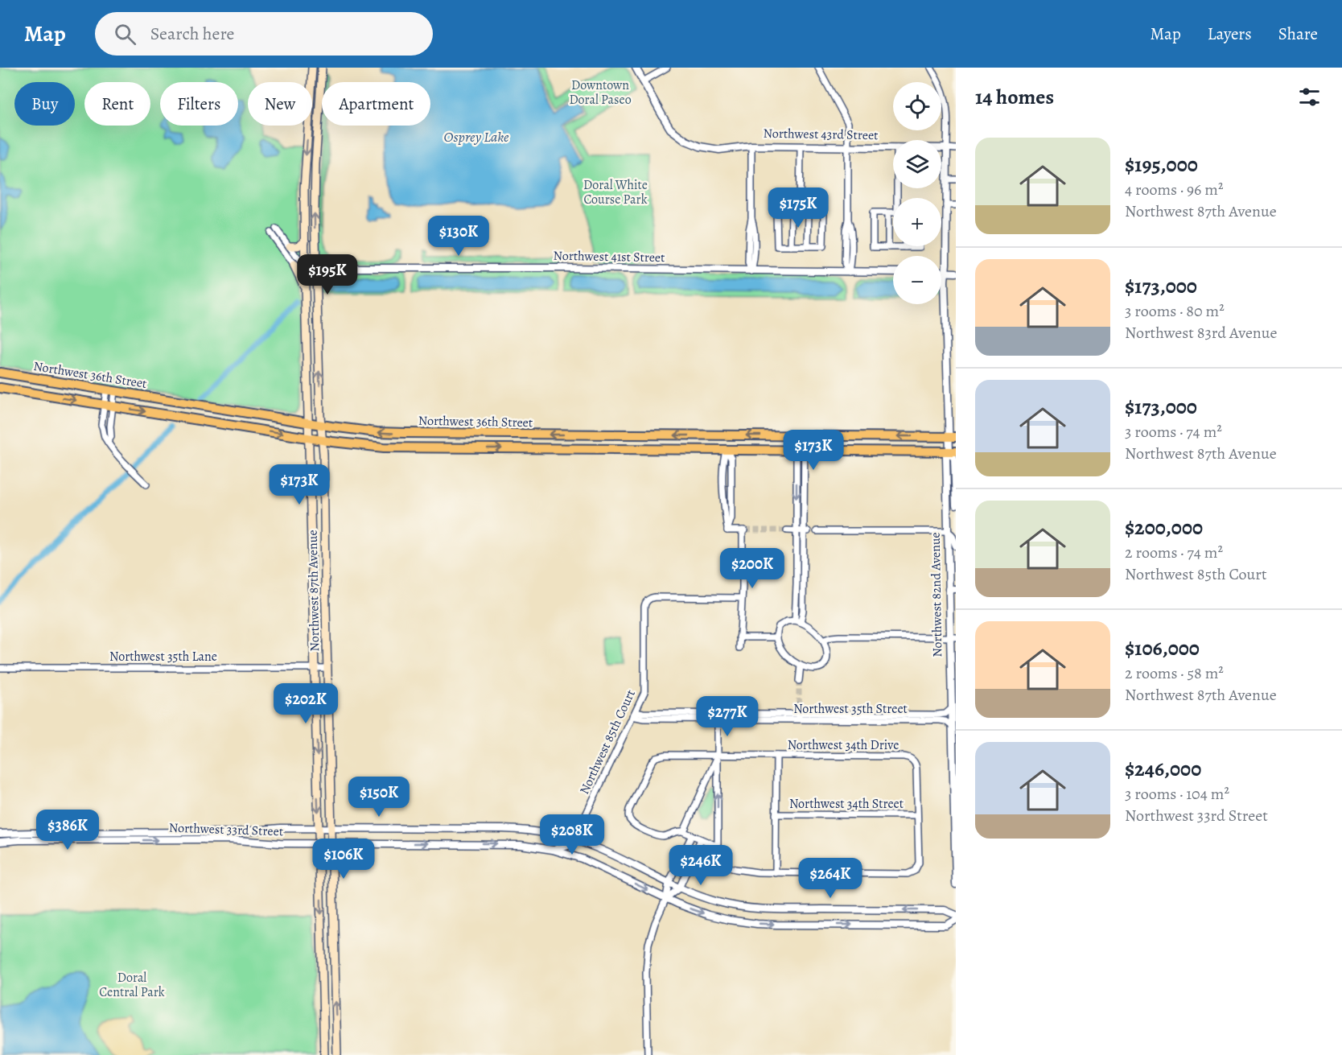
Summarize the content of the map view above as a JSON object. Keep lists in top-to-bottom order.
{
  "streets": {
    "main road": ["Northwest 36th Street", "Northwest 87th Avenue"],
    "street": [
      "Northwest 43rd Street",
      "Northwest 41st Street",
      "Northwest 82nd Avenue",
      "Northwest 35th Lane",
      "Northwest 35th Street",
      "Northwest 85th Court",
      "Northwest 34th Drive",
      "Northwest 34th Street",
      "Northwest 33rd Street"
    ]
  },
  "crossings": [
    ["Northwest 43rd Street", "Northwest 82nd Avenue"],
    ["Northwest 41st Street", "Northwest 87th Avenue"],
    ["Northwest 36th Street", "Northwest 87th Avenue"],
    ["Northwest 36th Street", "Northwest 82nd Avenue"],
    ["Northwest 87th Avenue", "Northwest 35th Lane"],
    ["Northwest 87th Avenue", "Northwest 33rd Street"],
    ["Northwest 82nd Avenue", "Northwest 35th Street"],
    ["Northwest 35th Street", "Northwest 85th Court"],
    ["Northwest 85th Court", "Northwest 33rd Street"],
    ["Northwest 34th Drive", "Northwest 34th Street"]
  ],
  "water": ["Osprey Lake"],
  "parks": ["Downtown Doral Paseo", "Doral White Course Park", "Doral Central Park"],
  "page": {
    "header": "Map",
    "search": "Search here",
    "nav": ["Map", "Layers", "Share"],
    "heading": "14 homes",
    "map_buttons": ["+", "−"],
    "chip": [
      "Buy",
      "Rent",
      "Filters",
      "New",
      "Apartment"
    ],
    "list": [
      {
        "name": "$195,000",
        "note": "4 rooms · 96 m² · Northwest 87th Avenue"
      },
      {
        "name": "$173,000",
        "note": "3 rooms · 80 m² · Northwest 83rd Avenue"
      },
      {
        "name": "$173,000",
        "note": "3 rooms · 74 m² · Northwest 87th Avenue"
      },
      {
        "name": "$200,000",
        "note": "2 rooms · 74 m² · Northwest 85th Court"
      },
      {
        "name": "$106,000",
        "note": "2 rooms · 58 m² · Northwest 87th Avenue"
      },
      {
        "name": "$246,000",
        "note": "3 rooms · 104 m² · Northwest 33rd Street"
      }
    ],
    "price": [
      "$175K",
      "$130K",
      "$195K",
      "$173K",
      "$173K",
      "$200K",
      "$202K",
      "$277K",
      "$150K",
      "$386K",
      "$208K",
      "$106K",
      "$246K",
      "$264K"
    ]
  }
}
